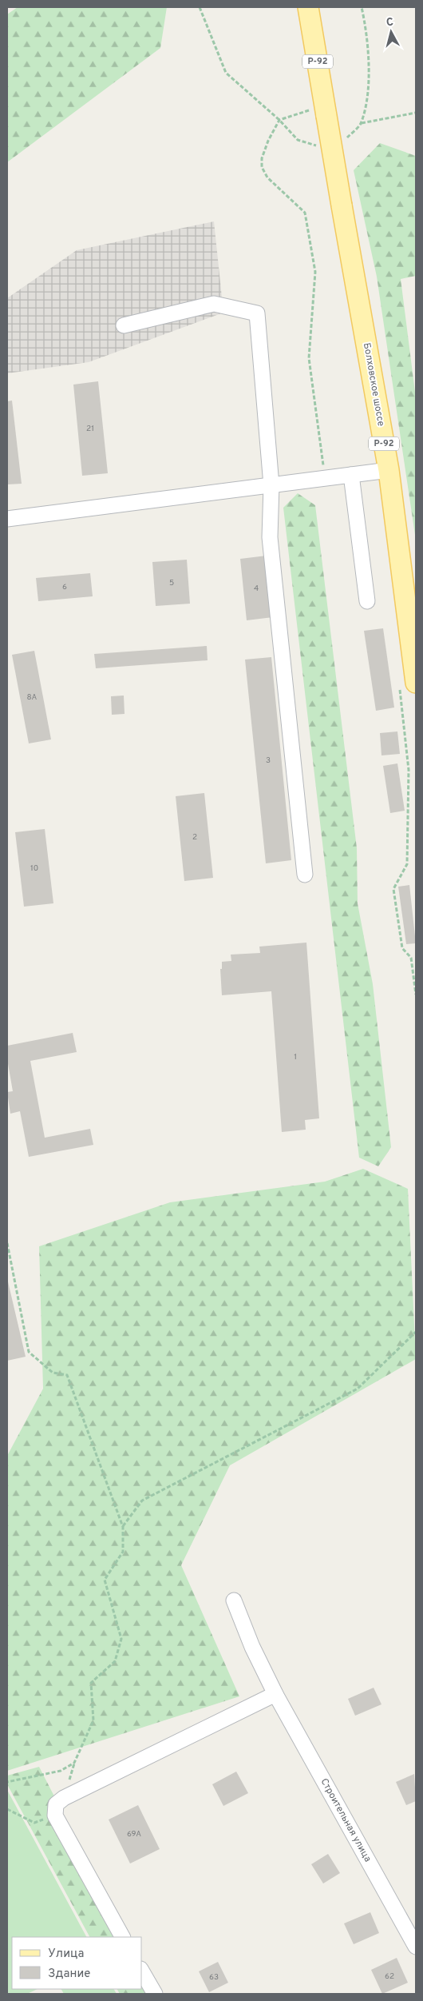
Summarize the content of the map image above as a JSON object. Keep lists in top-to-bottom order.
{
  "streets": {
    "main road": ["Р-92", "Болховское шоссе"],
    "street": ["Строительная улица"]
  },
  "crossings": [
    ["Р-92", "Болховское шоссе"]
  ],
  "house_numbers": [
    "21",
    "5",
    "6",
    "4",
    "8А",
    "3",
    "2",
    "10",
    "1",
    "69А",
    "62",
    "63"
  ],
  "legend": ["Улица", "Здание"],
  "north": "top"
}
